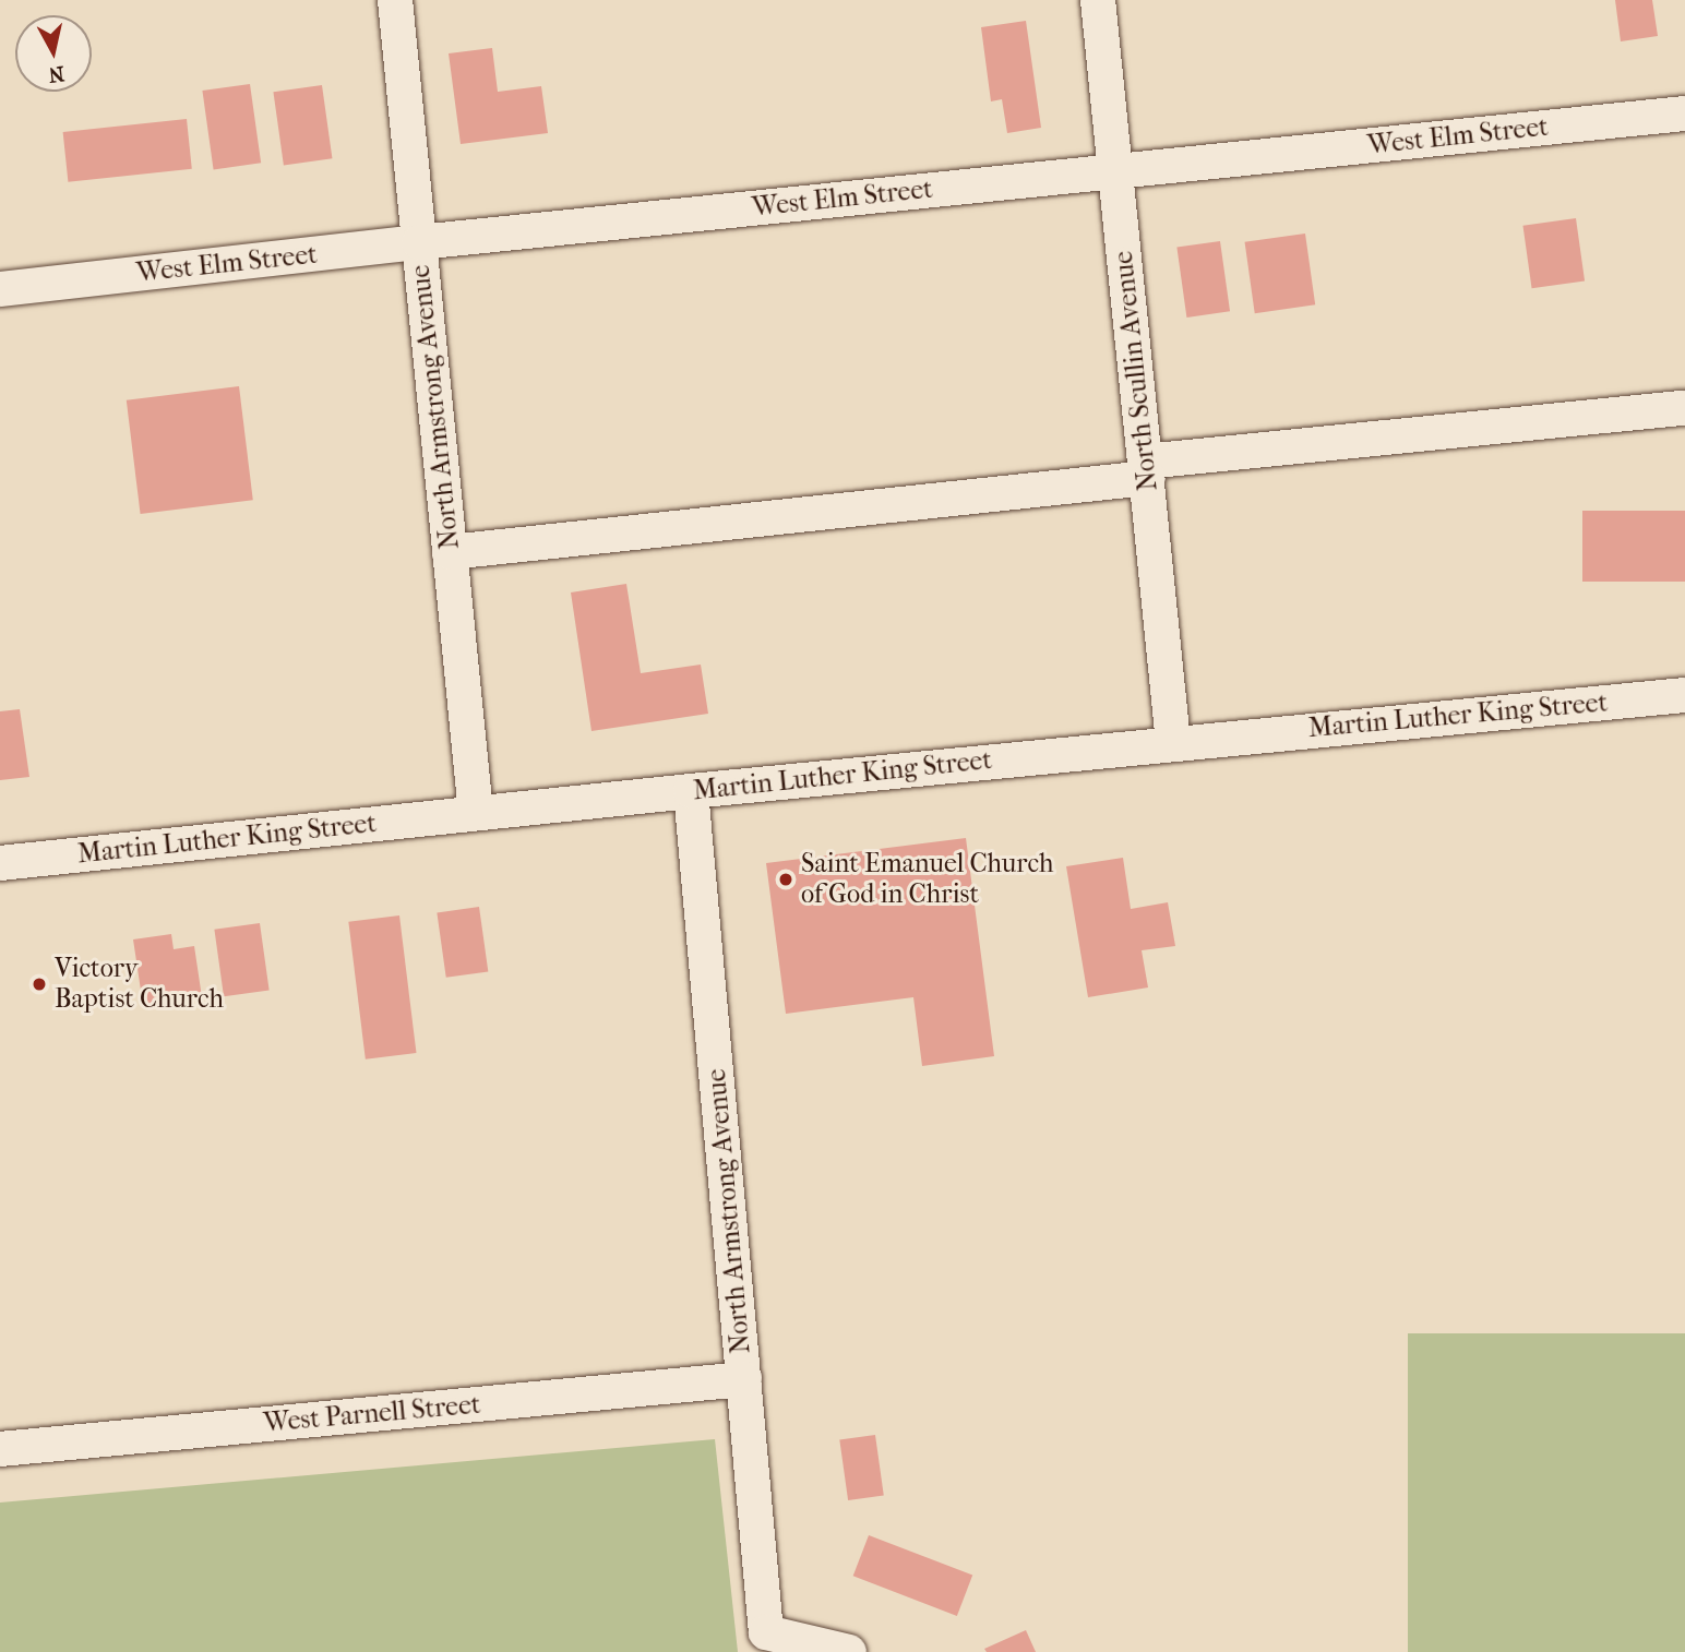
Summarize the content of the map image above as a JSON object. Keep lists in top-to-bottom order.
{
  "streets": {
    "street": [
      "West Elm Street",
      "North Scullin Avenue",
      "North Armstrong Avenue",
      "Martin Luther King Street",
      "West Parnell Street"
    ]
  },
  "crossings": [
    ["West Elm Street", "North Scullin Avenue"],
    ["West Elm Street", "North Armstrong Avenue"],
    ["North Scullin Avenue", "Martin Luther King Street"],
    ["North Armstrong Avenue", "Martin Luther King Street"],
    ["North Armstrong Avenue", "West Parnell Street"]
  ],
  "places": ["Saint Emanuel Church of God in Christ", "Victory Baptist Church"],
  "north": "bottom"
}
